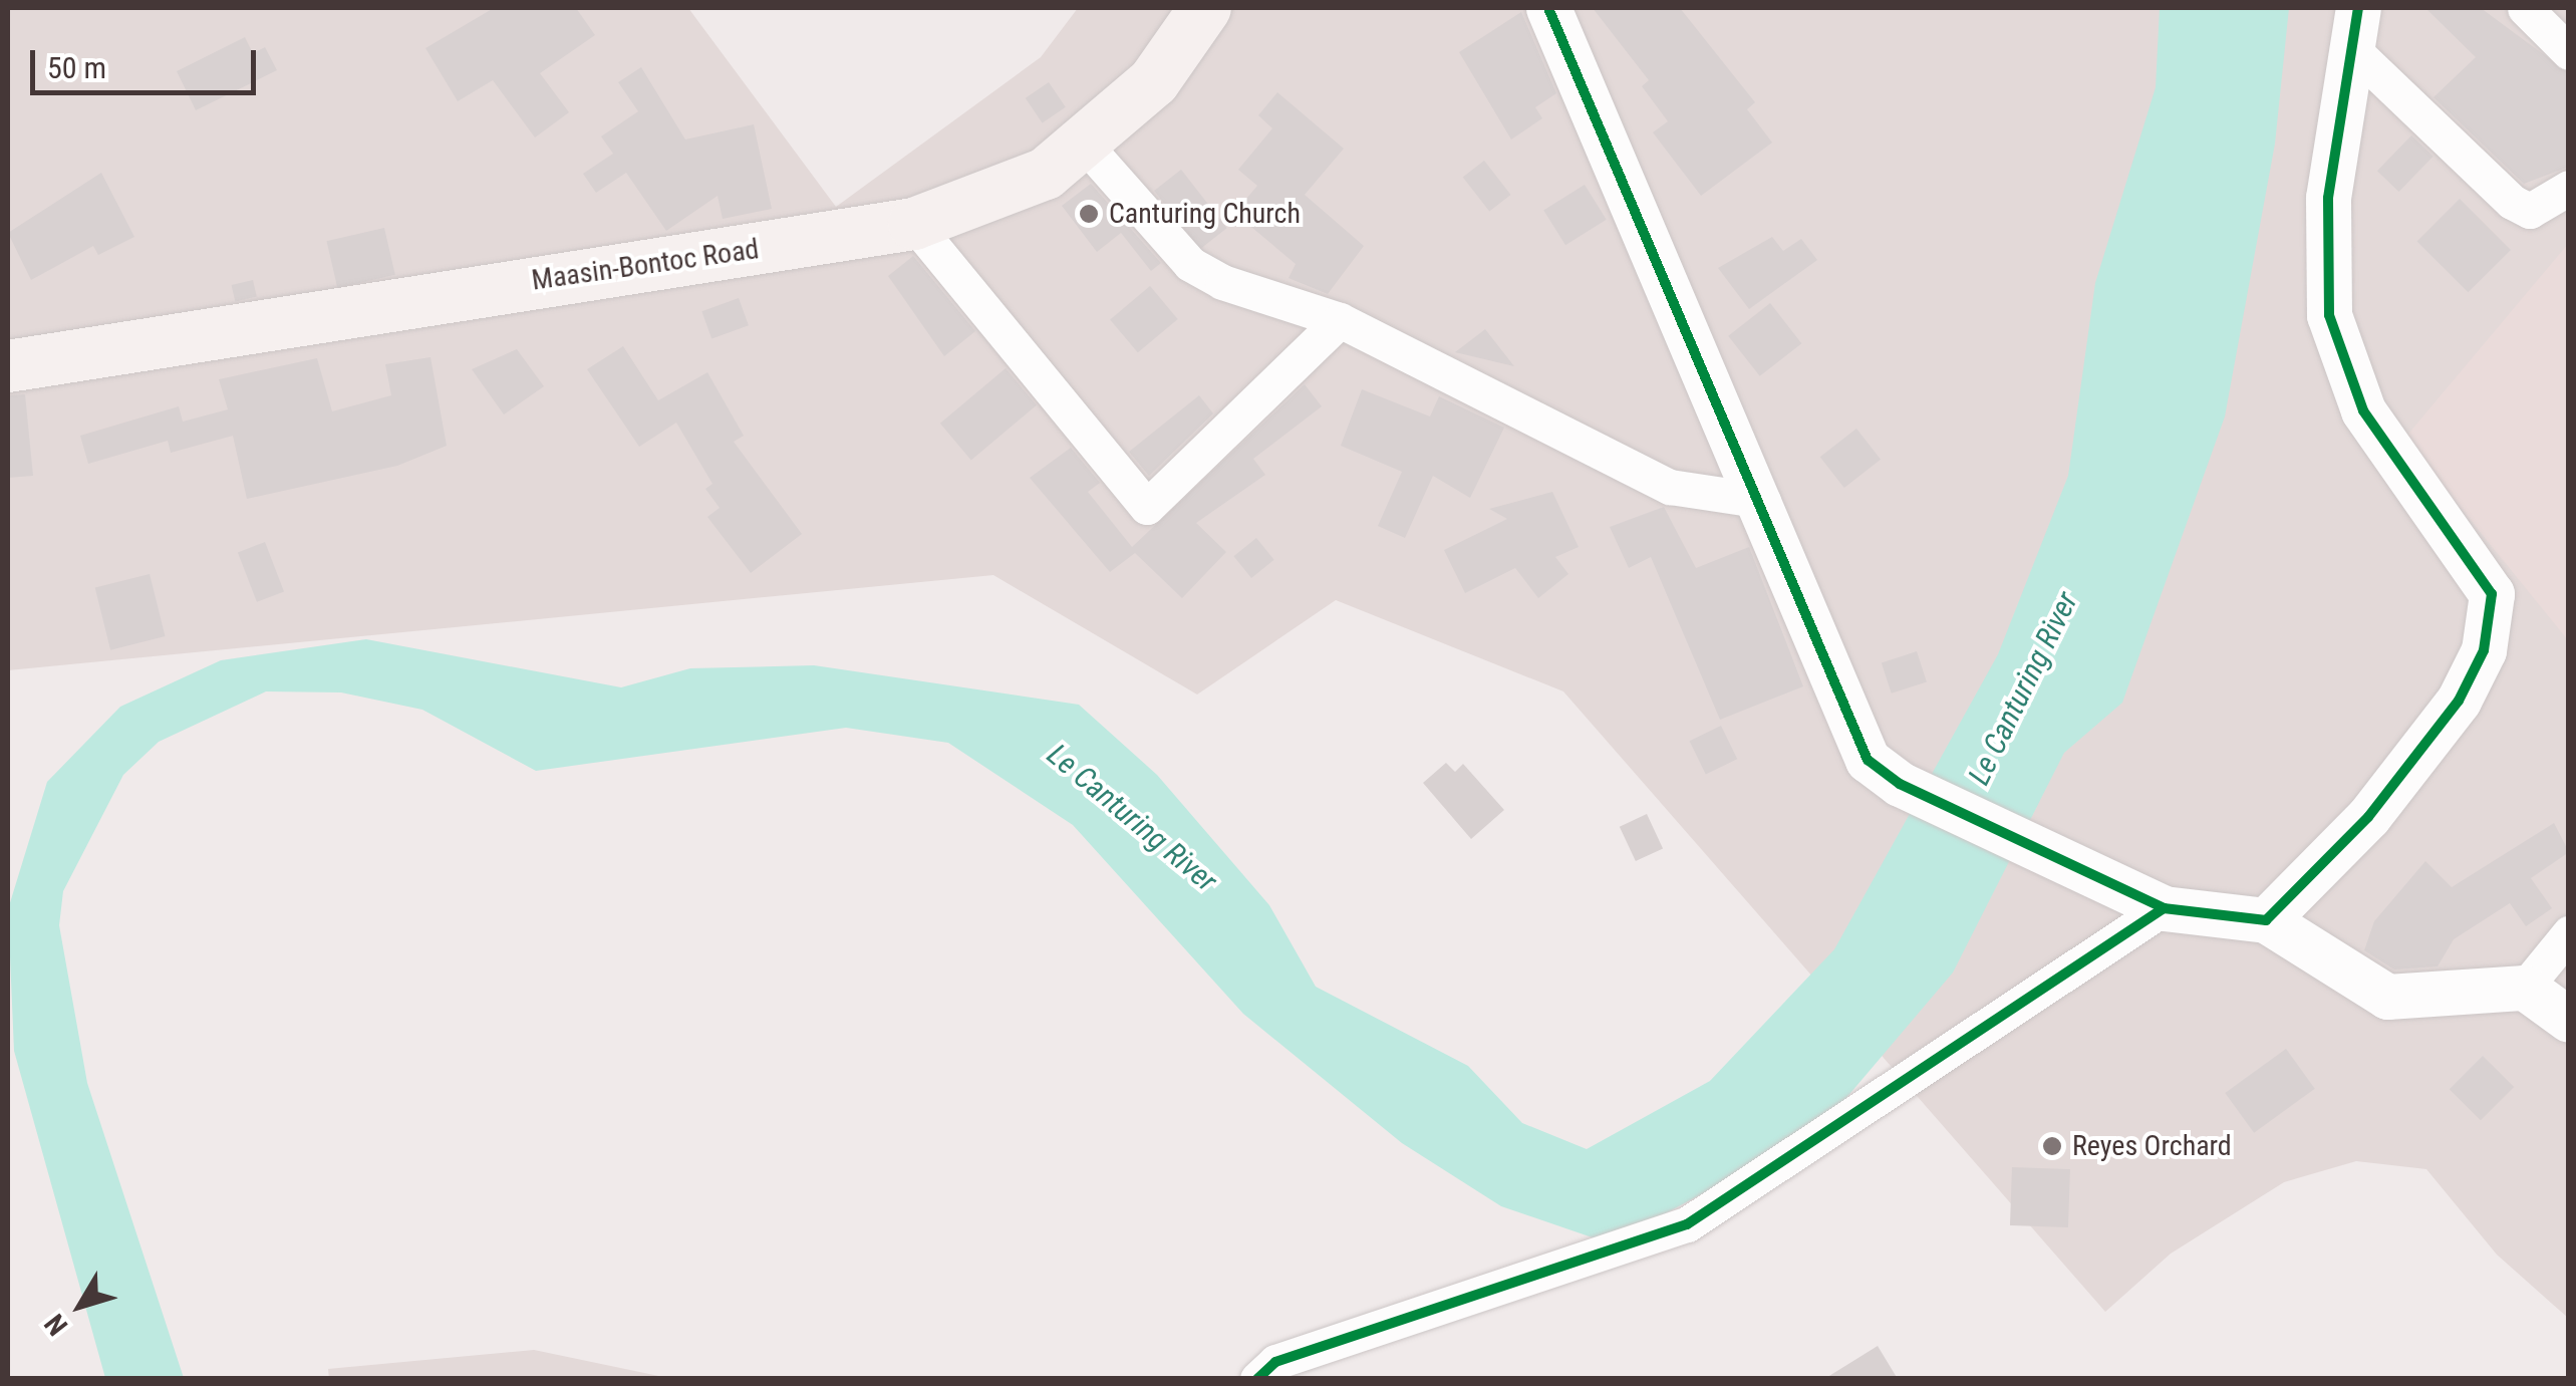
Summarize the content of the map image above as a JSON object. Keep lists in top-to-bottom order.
{
  "streets": {
    "main road": ["Maasin-Bontoc Road"]
  },
  "water": ["Le Canturing River"],
  "places": ["Canturing Church", "Reyes Orchard"],
  "scale_bar": "50 m",
  "north": "bottom left"
}
